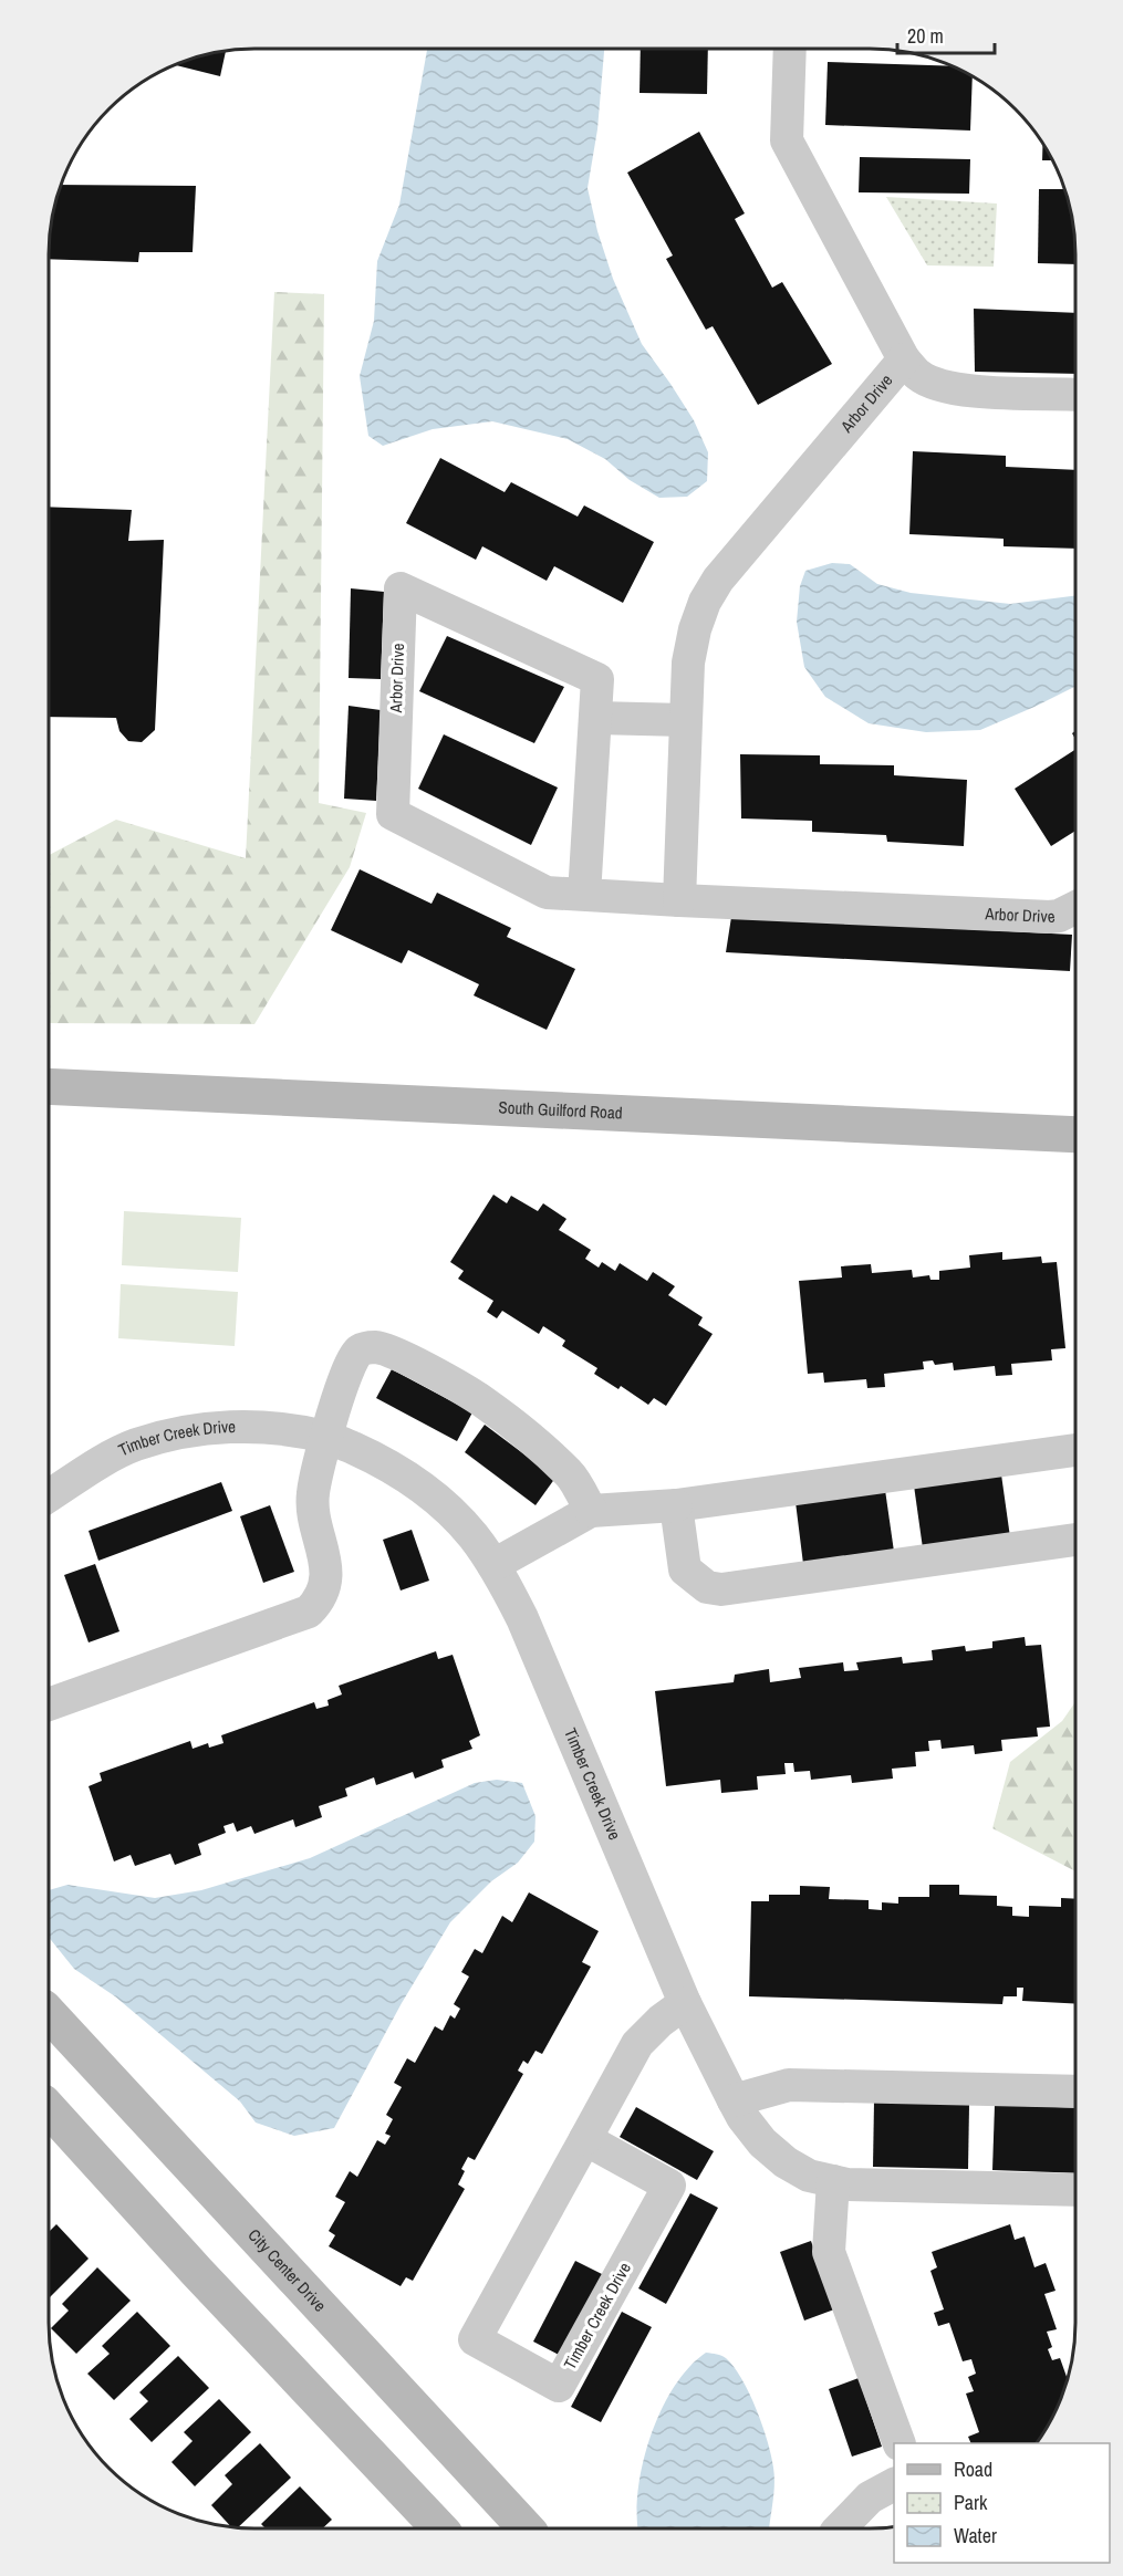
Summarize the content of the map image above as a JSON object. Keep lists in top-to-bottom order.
{
  "streets": {
    "street": [
      "Arbor Drive",
      "South Guilford Road",
      "Timber Creek Drive",
      "City Center Drive"
    ]
  },
  "legend": ["Road", "Park", "Water"],
  "scale_bar": "20 m"
}
